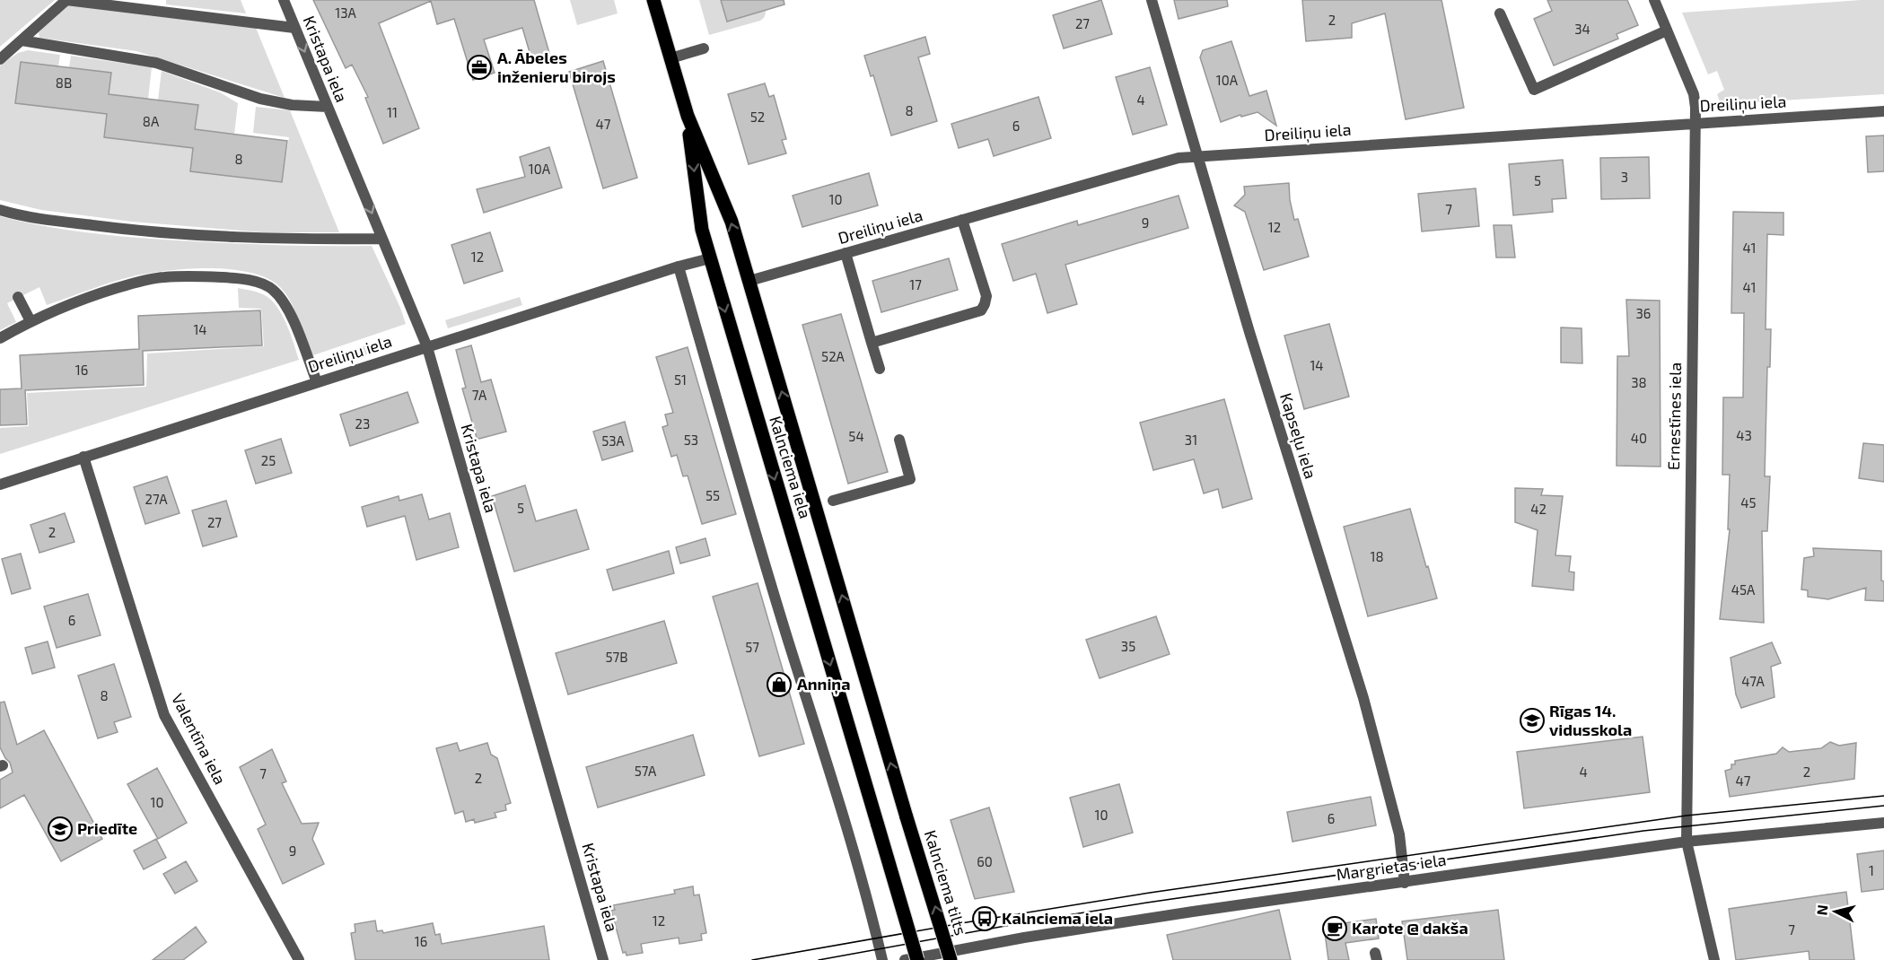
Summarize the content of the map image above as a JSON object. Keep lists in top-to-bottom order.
{
  "streets": {
    "main road": ["Kalnciema iela", "Kalnciema tilts"],
    "street": [
      "Kristapa iela",
      "Dreiliņu iela",
      "Ernestīnes iela",
      "Kapseļu iela",
      "Valentīna iela",
      "Margrietas iela"
    ]
  },
  "crossings": [
    ["Kristapa iela", "Dreiliņu iela"],
    ["Dreiliņu iela", "Ernestīnes iela"],
    ["Dreiliņu iela", "Kapseļu iela"],
    ["Dreiliņu iela", "Kalnciema iela"],
    ["Dreiliņu iela", "Valentīna iela"],
    ["Ernestīnes iela", "Margrietas iela"],
    ["Kapseļu iela", "Margrietas iela"],
    ["Kalnciema iela", "Margrietas iela"],
    ["Kalnciema iela", "Kalnciema tilts"],
    ["Margrietas iela", "Kalnciema tilts"]
  ],
  "one_way": ["Kalnciema tilts"],
  "places": {
    "office": ["A. Ābeles inženieru birojs"],
    "shop": ["Anniņa"],
    "school or university": ["Rīgas 14. vidusskola", "Priedīte"],
    "bus stop": ["Kalnciema iela"],
    "cafe": ["Karote @ dakša"]
  },
  "house_numbers": [
    "13A",
    "2",
    "27",
    "34",
    "10A",
    "8B",
    "4",
    "8",
    "11",
    "52",
    "8A",
    "47",
    "6",
    "8",
    "10A",
    "3",
    "5",
    "10",
    "7",
    "9",
    "12",
    "41",
    "12",
    "17",
    "41",
    "36",
    "14",
    "52A",
    "14",
    "16",
    "51",
    "38",
    "7A",
    "23",
    "43",
    "54",
    "40",
    "53",
    "31",
    "53A",
    "25",
    "55",
    "27A",
    "45",
    "5",
    "42",
    "27",
    "2",
    "18",
    "45A",
    "6",
    "35",
    "57",
    "57B",
    "47A",
    "8",
    "57A",
    "4",
    "2",
    "7",
    "2",
    "47",
    "10",
    "10",
    "6",
    "9",
    "60",
    "1",
    "12",
    "7",
    "16"
  ],
  "north": "left"
}
